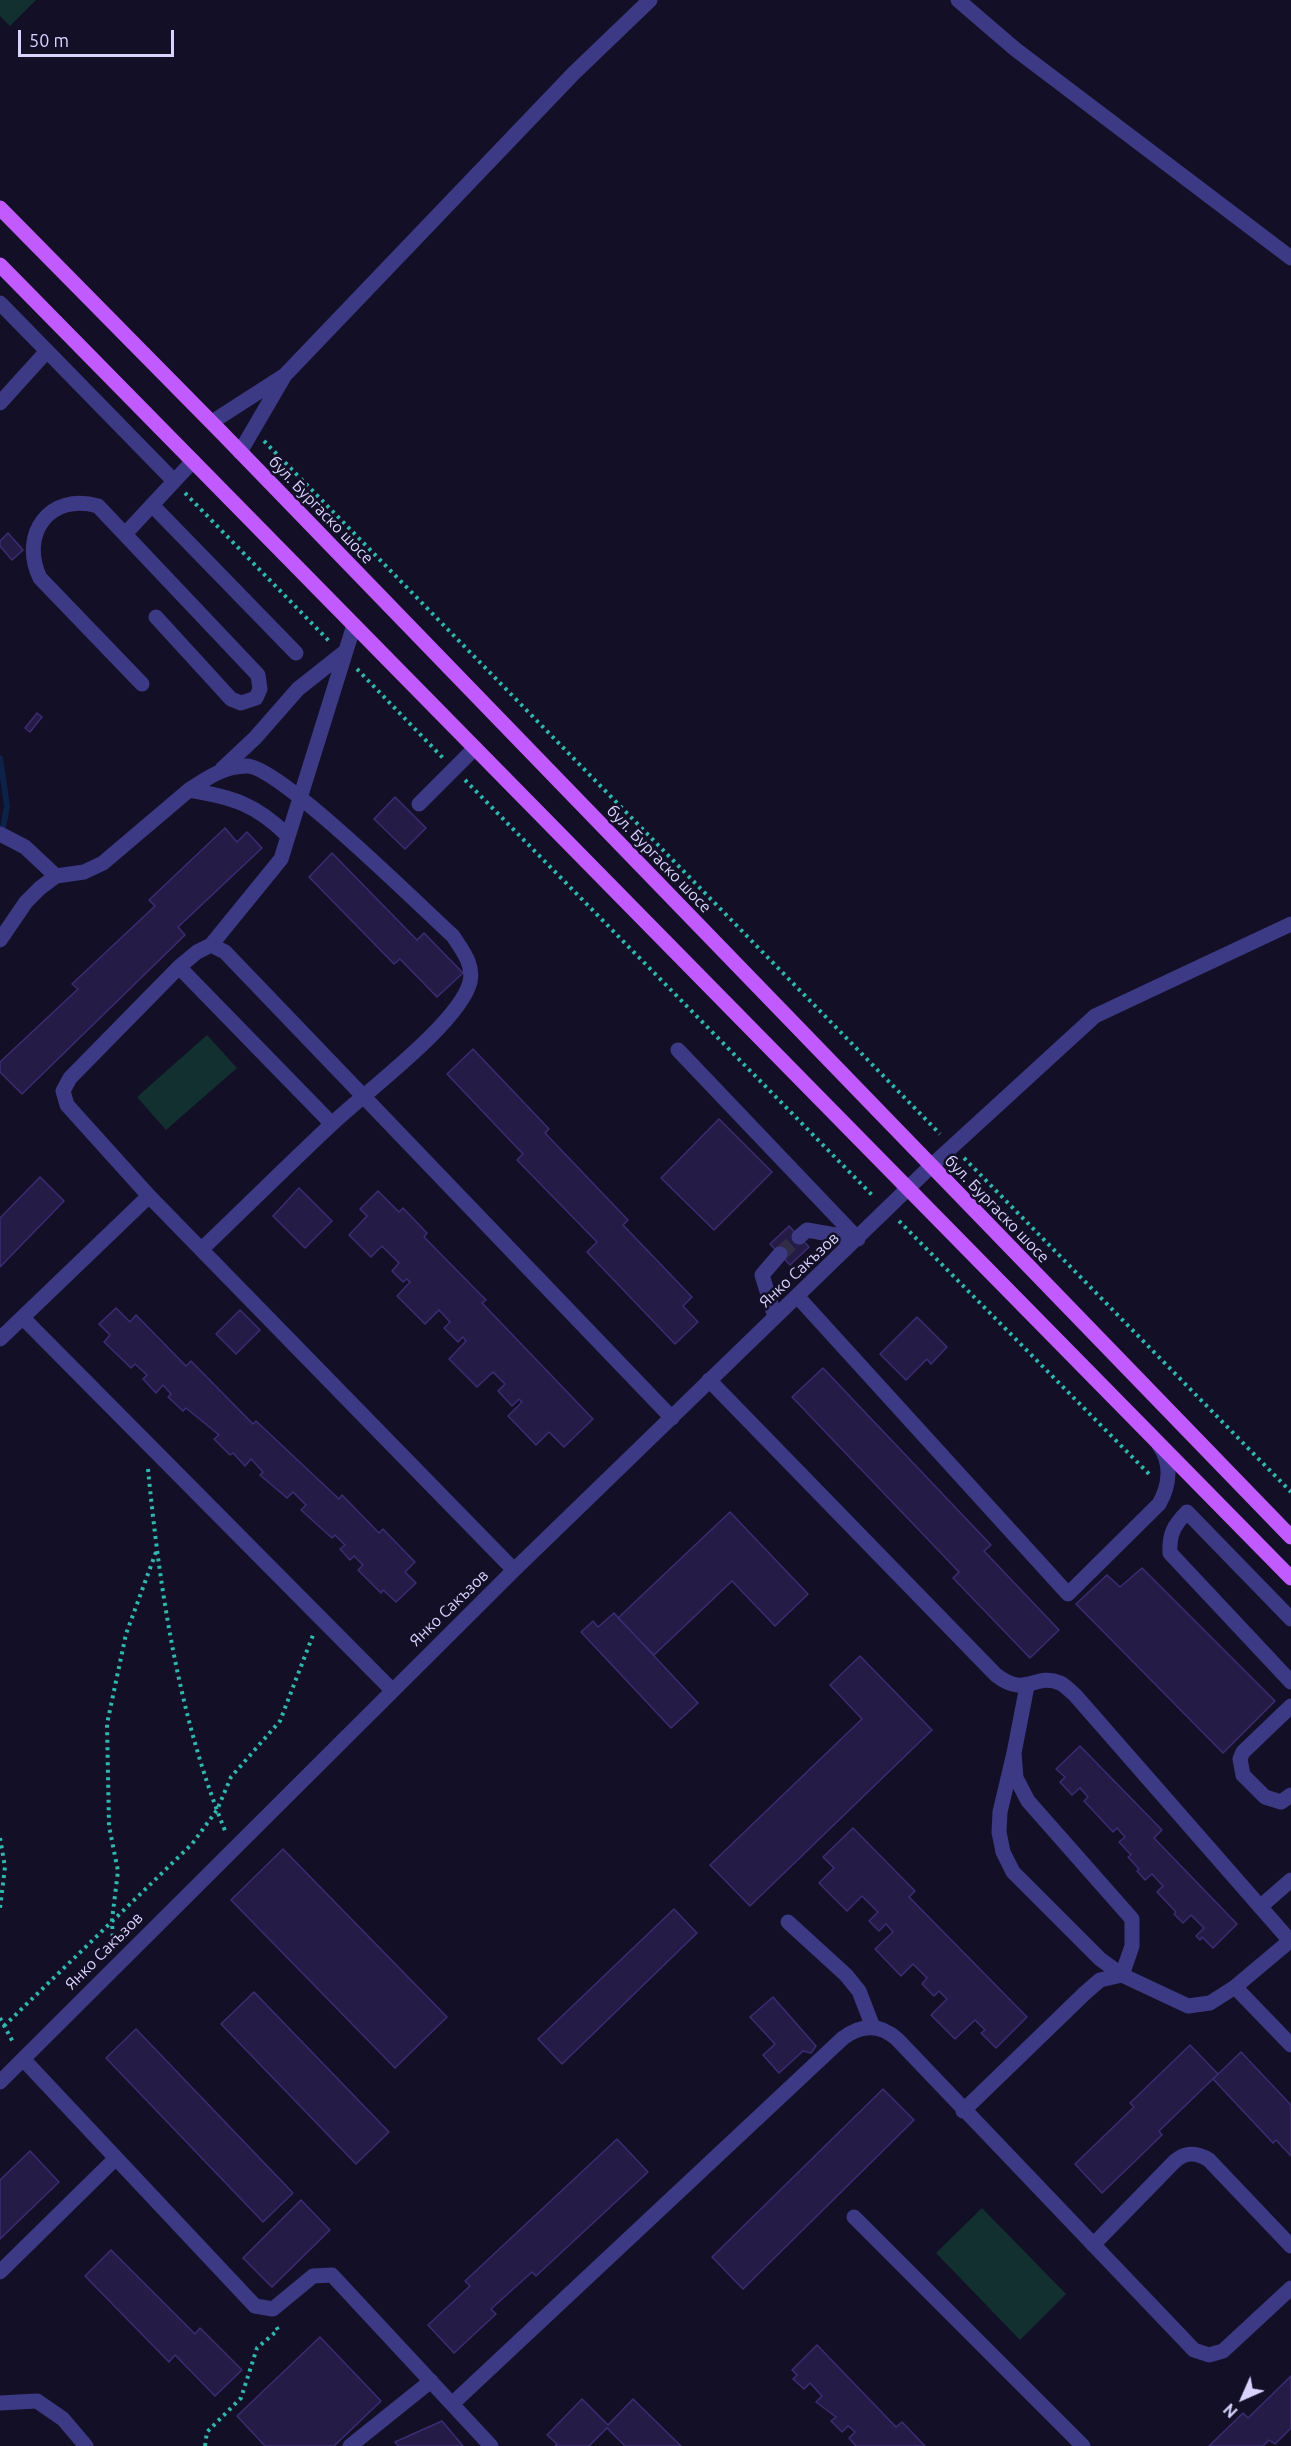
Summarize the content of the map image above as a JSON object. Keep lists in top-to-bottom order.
{
  "streets": {
    "main road": ["бул. Бургаско шосе"],
    "street": ["Янко Сакъзов"]
  },
  "crossings": [
    ["бул. Бургаско шосе", "Янко Сакъзов"]
  ],
  "scale_bar": "50 m",
  "north": "bottom left"
}
